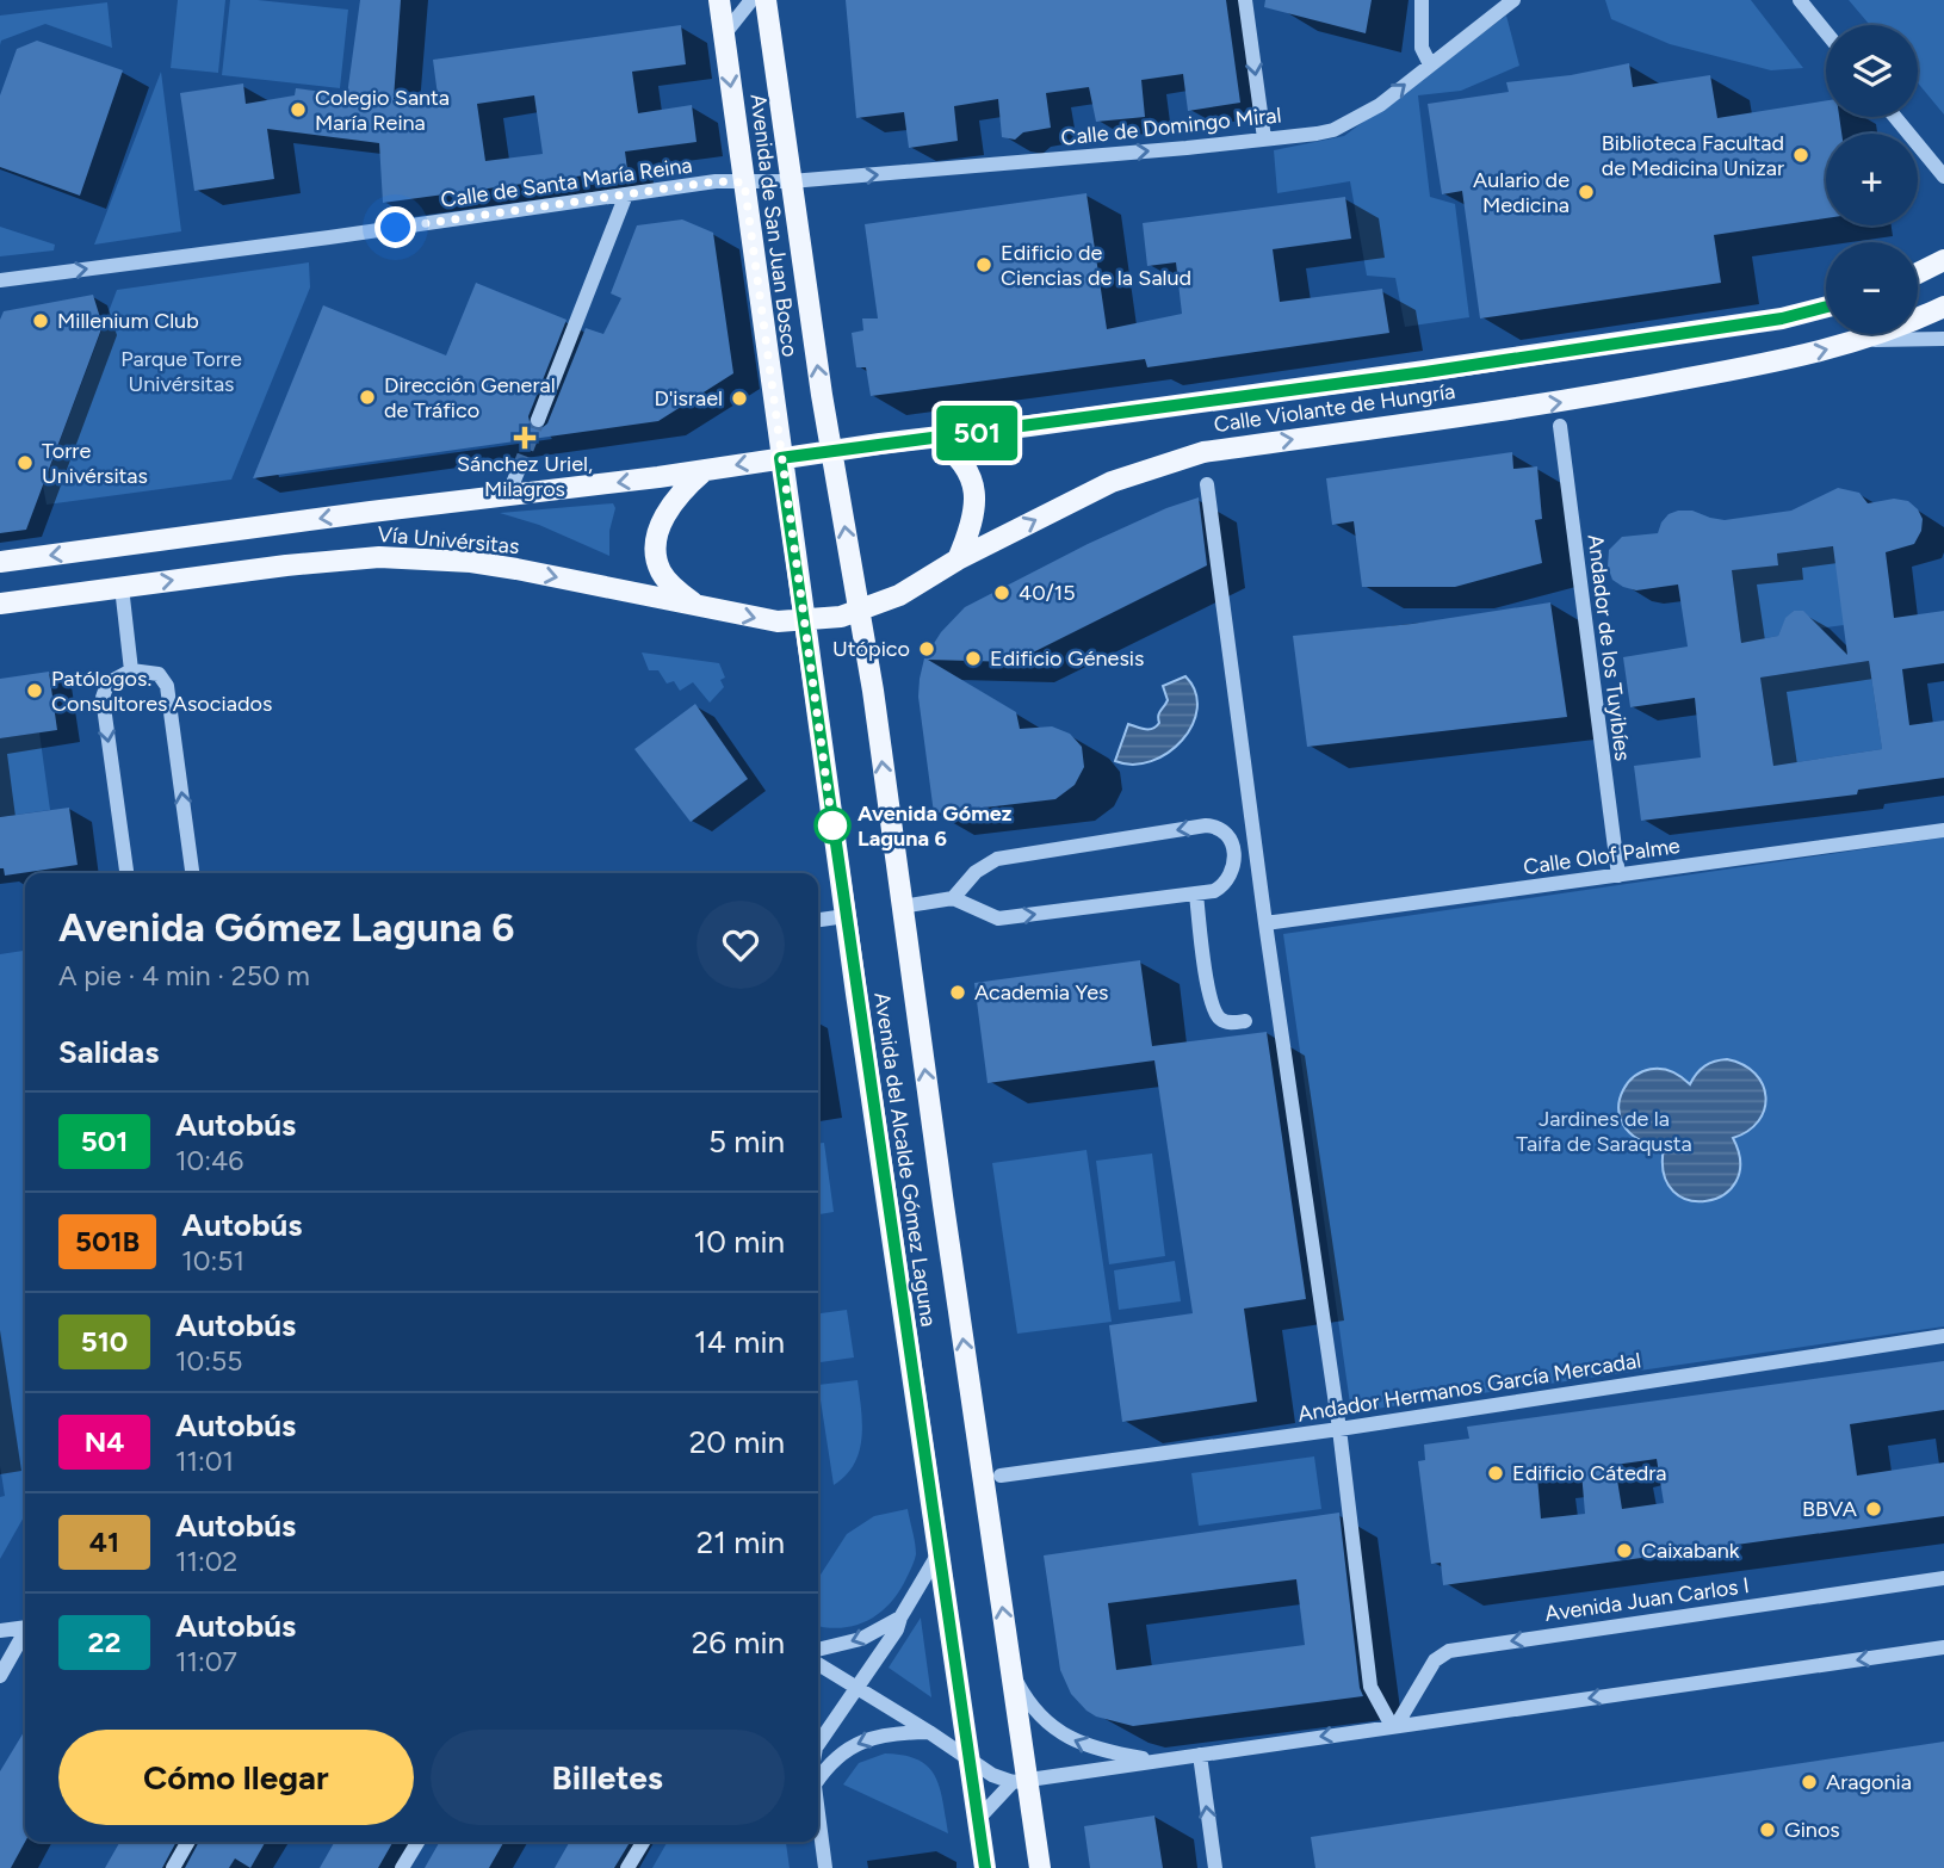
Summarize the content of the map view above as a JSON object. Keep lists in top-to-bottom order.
{
  "streets": {
    "main road": [
      "Avenida de San Juan Bosco",
      "Calle Violante de Hungría",
      "Vía Univérsitas",
      "Avenida del Alcalde Gómez Laguna"
    ],
    "street": [
      "Calle de Domingo Miral",
      "Calle de Santa María Reina",
      "Andador de los Tuyibíes",
      "Calle Olof Palme",
      "Andador Hermanos García Mercadal",
      "Avenida Juan Carlos I"
    ]
  },
  "crossings": [
    ["Calle de Domingo Miral", "Calle de Santa María Reina"],
    ["Calle de Domingo Miral", "Avenida de San Juan Bosco"],
    ["Calle de Santa María Reina", "Avenida de San Juan Bosco"],
    ["Avenida de San Juan Bosco", "Calle Violante de Hungría"],
    ["Avenida de San Juan Bosco", "Vía Univérsitas"],
    ["Avenida de San Juan Bosco", "Avenida del Alcalde Gómez Laguna"],
    ["Calle Violante de Hungría", "Vía Univérsitas"],
    ["Calle Violante de Hungría", "Avenida del Alcalde Gómez Laguna"],
    ["Vía Univérsitas", "Avenida del Alcalde Gómez Laguna"],
    ["Andador de los Tuyibíes", "Calle Olof Palme"]
  ],
  "one_way": ["Calle de Domingo Miral", "Calle de Santa María Reina"],
  "parks": ["Parque Torre Univérsitas", "Jardines de la Taifa de Saraqusta"],
  "places": {
    "other": [
      "Colegio Santa María Reina",
      "Biblioteca Facultad de Medicina Unizar",
      "Aulario de Medicina",
      "Edificio de Ciencias de la Salud",
      "Millenium Club",
      "Dirección General de Tráfico",
      "D'israel",
      "Torre Univérsitas",
      "40/15",
      "Utópico",
      "Edificio Génesis",
      "Patólogos. Consultores Asociados",
      "Avenida Gómez Laguna 6",
      "Academia Yes",
      "Edificio Cátedra",
      "BBVA",
      "Caixabank",
      "Aragonia",
      "Ginos"
    ],
    "health": ["Sánchez Uriel, Milagros"]
  },
  "lines": ["bus line 501"],
  "page": {
    "on_map": "501",
    "map_buttons": ["+", "−"],
    "heading": [
      ["Avenida Gómez Laguna 6", "A pie · 4 min · 250 m"],
      "Salidas"
    ],
    "list": [
      {
        "mark": "501",
        "name": "Autobús",
        "note": "10:46",
        "value": "5 min"
      },
      {
        "mark": "501B",
        "name": "Autobús",
        "note": "10:51",
        "value": "10 min"
      },
      {
        "mark": "510",
        "name": "Autobús",
        "note": "10:55",
        "value": "14 min"
      },
      {
        "mark": "N4",
        "name": "Autobús",
        "note": "11:01",
        "value": "20 min"
      },
      {
        "mark": "41",
        "name": "Autobús",
        "note": "11:02",
        "value": "21 min"
      },
      {
        "mark": "22",
        "name": "Autobús",
        "note": "11:07",
        "value": "26 min"
      }
    ],
    "buttons": ["Cómo llegar", "Billetes"]
  }
}
